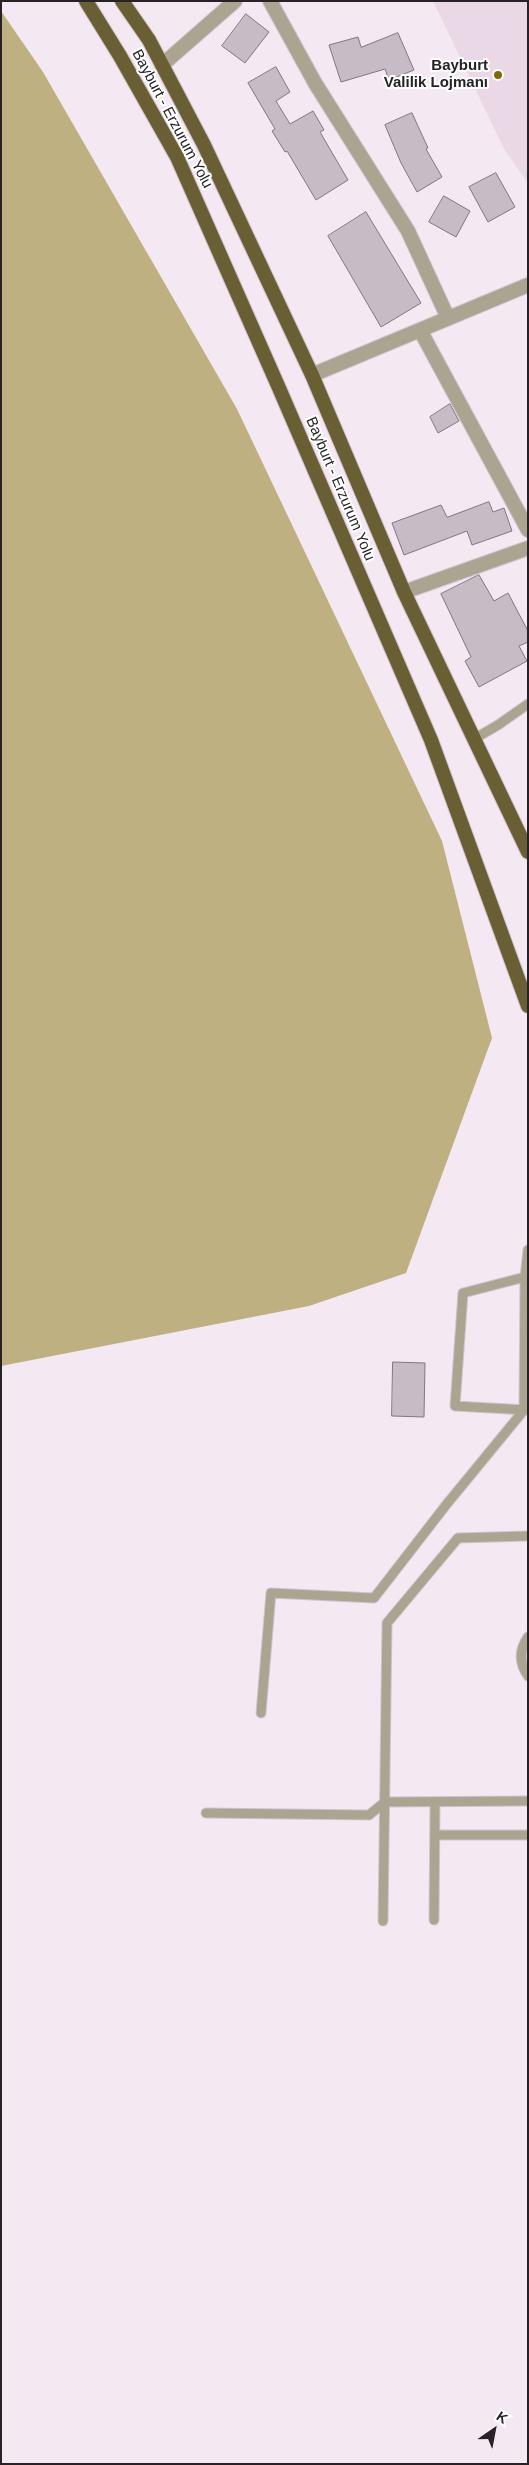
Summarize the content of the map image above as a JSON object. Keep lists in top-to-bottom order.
{
  "streets": {
    "highway": ["Bayburt - Erzurum Yolu"]
  },
  "places": ["Bayburt Valilik Lojmanı"],
  "north": "top right"
}
